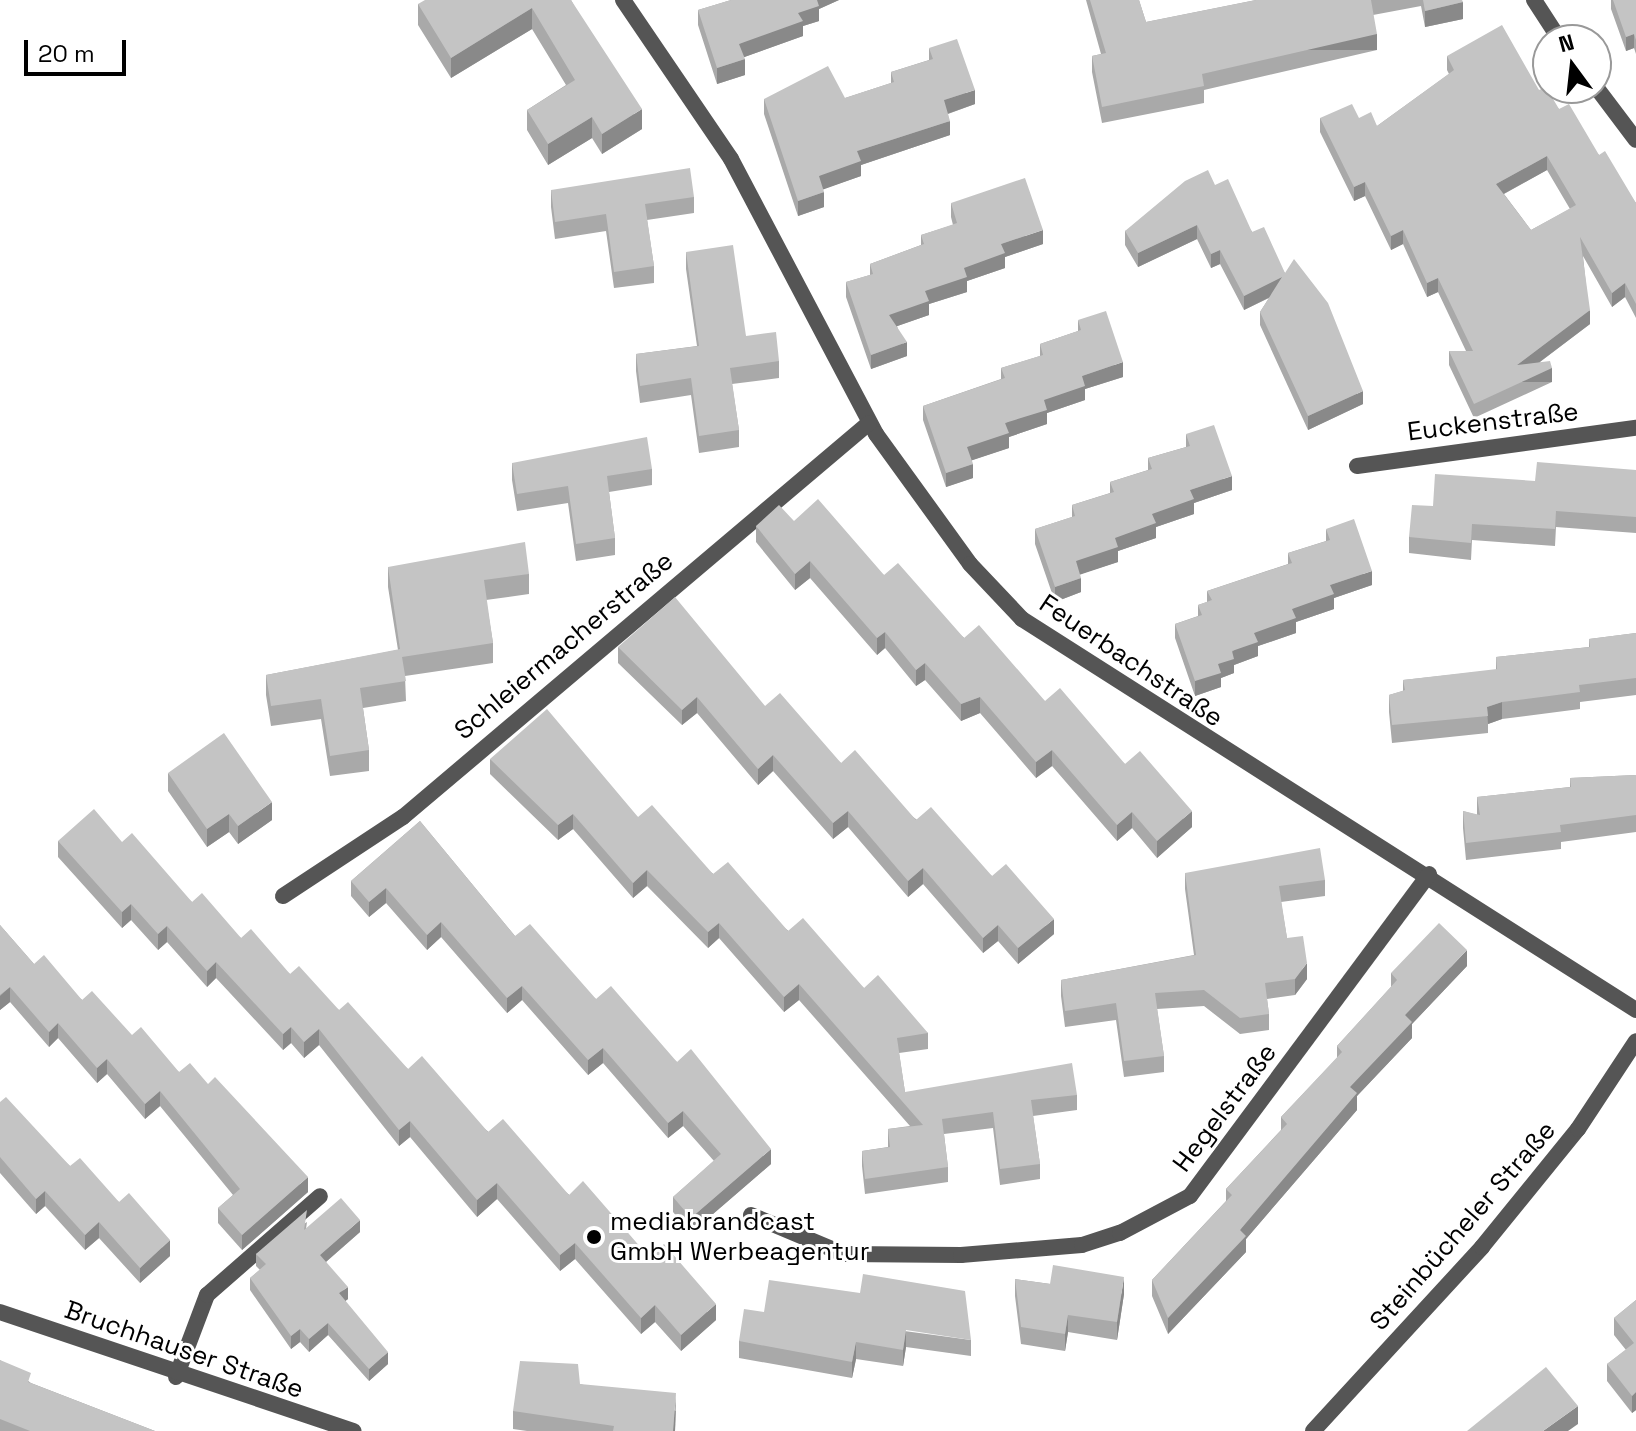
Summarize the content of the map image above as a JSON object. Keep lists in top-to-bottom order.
{
  "streets": {
    "street": [
      "Euckenstraße",
      "Schleiermacherstraße",
      "Feuerbachstraße",
      "Hegelstraße",
      "Steinbücheler Straße",
      "Bruchhauser Straße"
    ]
  },
  "crossings": [
    ["Schleiermacherstraße", "Feuerbachstraße"],
    ["Feuerbachstraße", "Hegelstraße"]
  ],
  "places": ["mediabrandcast GmbH Werbeagentur"],
  "scale_bar": "20 m",
  "north": "top"
}
